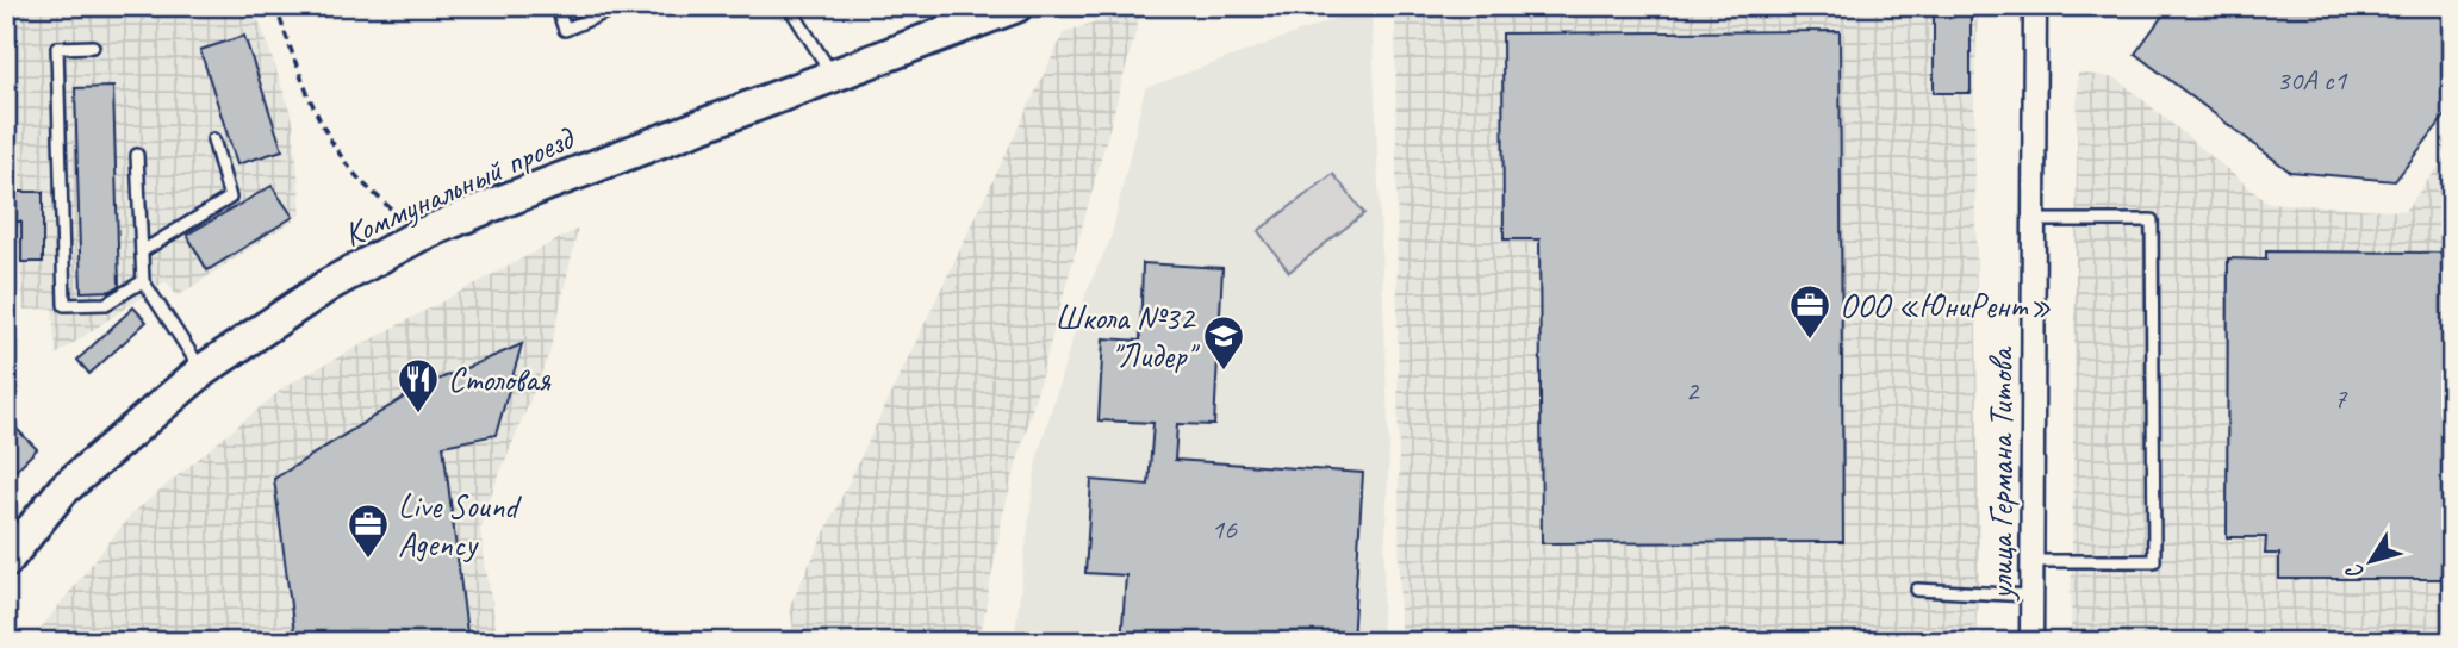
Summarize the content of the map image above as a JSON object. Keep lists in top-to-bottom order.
{
  "streets": {
    "street": ["Коммунальный проезд", "улица Германа Титова"]
  },
  "places": {
    "office": ["ООО «ЮниРент»", "Live Sound Agency"],
    "school or university": ["Школа №32 \"Лидер\""],
    "restaurant": ["Столовая"]
  },
  "house_numbers": [
    "30А с1",
    "2",
    "7",
    "16"
  ],
  "north": "bottom left"
}
